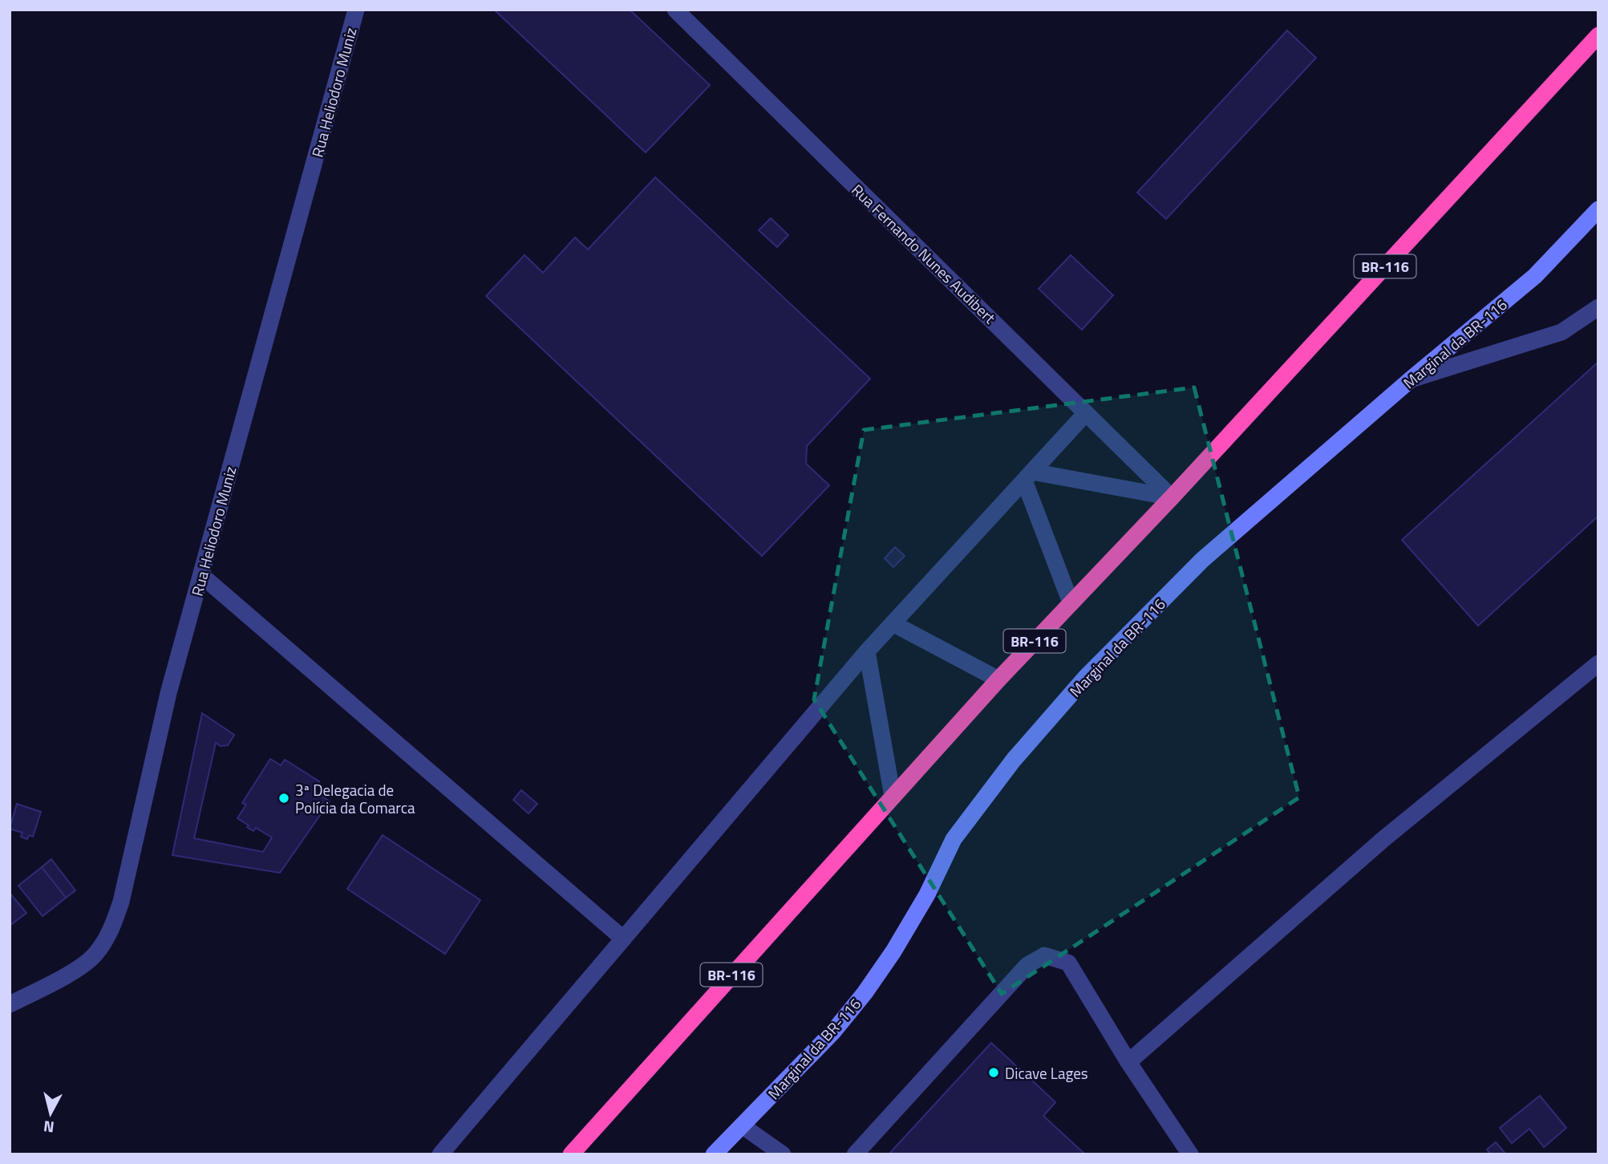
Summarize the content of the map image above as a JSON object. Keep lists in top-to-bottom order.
{
  "streets": {
    "highway": ["BR-116"],
    "street": ["Rua Heliodoro Muniz", "Rua Fernando Nunes Audibert", "Marginal da BR-116"]
  },
  "crossings": [
    ["Rua Fernando Nunes Audibert", "BR-116"]
  ],
  "places": ["3ª Delegacia de Polícia da Comarca", "Dicave Lages"],
  "north": "bottom"
}
